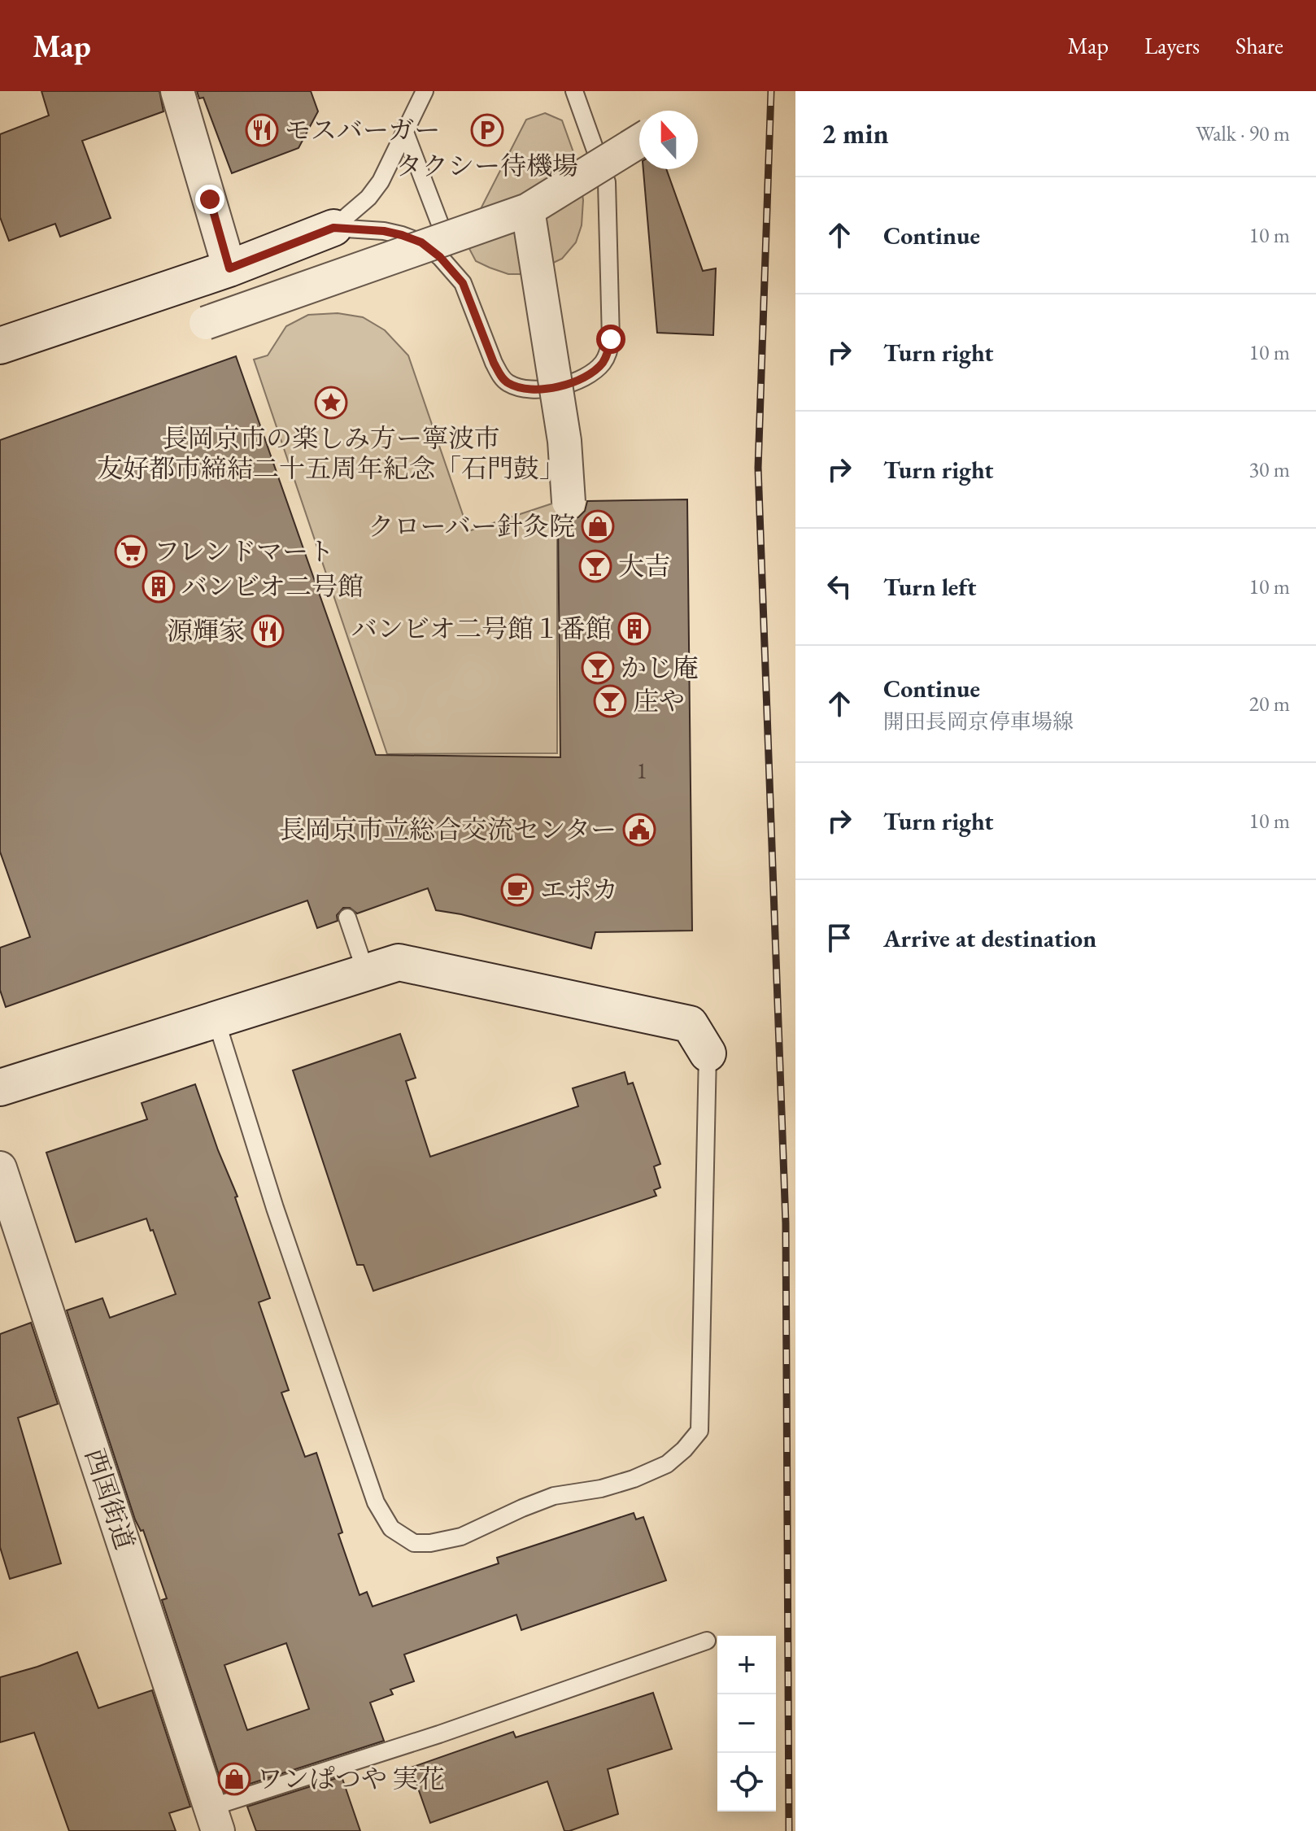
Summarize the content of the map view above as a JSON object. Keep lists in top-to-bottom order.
{
  "streets": {
    "street": ["西国街道"]
  },
  "places": {
    "restaurant": ["モスバーガー", "源輝家"],
    "parking": ["タクシー待機場"],
    "place": ["長岡京市の楽しみ方ー寧波市 友好都市締結二十五周年紀念「石門鼓」"],
    "shop": ["クローバー針灸院", "ワンぱつや 実花"],
    "supermarket": ["フレンドマート"],
    "bar": ["大吉", "かじ庵", "庄や"],
    "building": ["バンビオ二号館", "バンビオ二号館１番館"],
    "public building": ["長岡京市立総合交流センター"],
    "cafe": ["エポカ"]
  },
  "house_numbers": ["1"],
  "north": "top",
  "page": {
    "header": "Map",
    "nav": ["Map", "Layers", "Share"],
    "heading": ["2 min", "Walk · 90 m"],
    "list": [
      ["Continue", "10 m"],
      ["Turn right", "10 m"],
      ["Turn right", "30 m"],
      ["Turn left", "10 m"],
      ["Continue", "開田長岡京停車場線", "20 m"],
      ["Turn right", "10 m"],
      "Arrive at destination"
    ],
    "map_buttons": ["+", "−"]
  }
}
